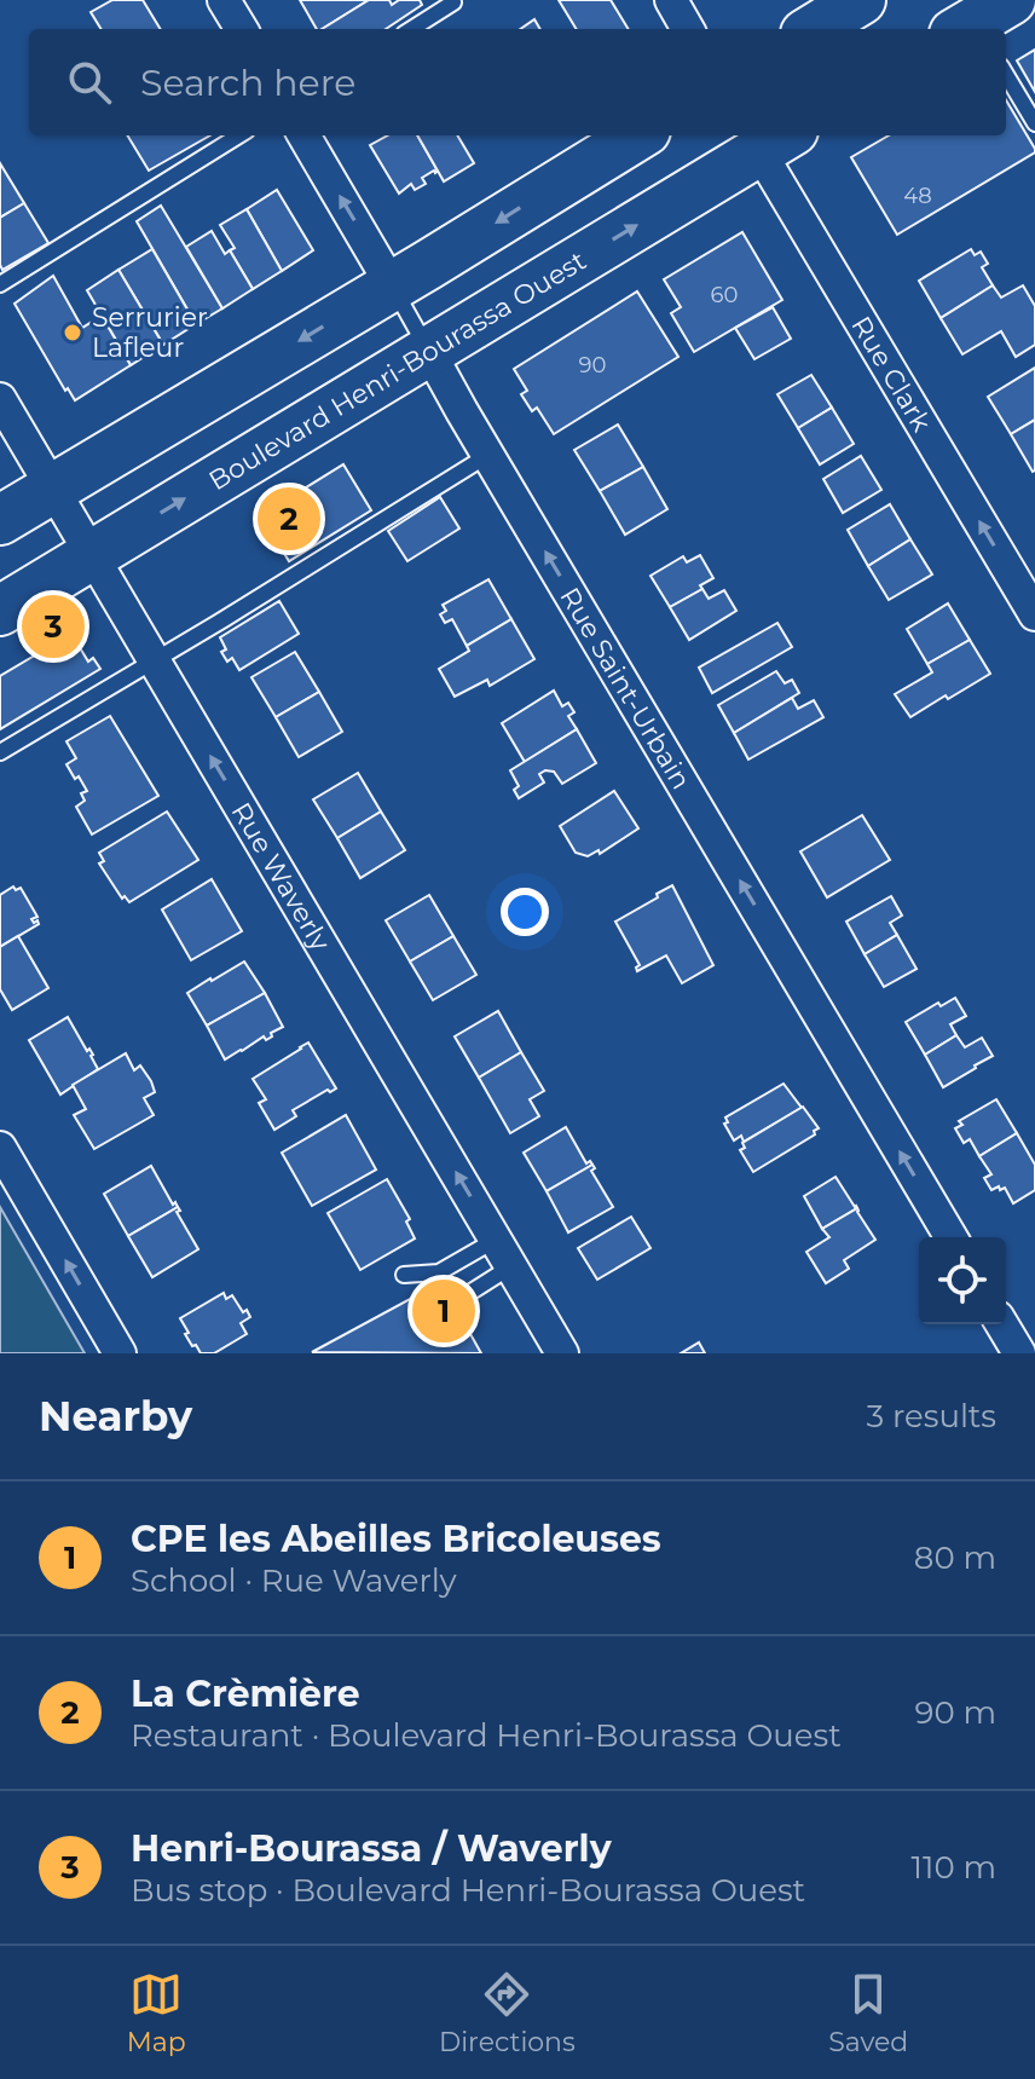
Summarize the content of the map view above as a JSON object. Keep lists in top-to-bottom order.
{
  "streets": {
    "main road": ["Boulevard Henri-Bourassa Ouest"],
    "street": ["Rue Clark", "Rue Saint-Urbain", "Rue Waverly"]
  },
  "crossings": [
    ["Boulevard Henri-Bourassa Ouest", "Rue Clark"],
    ["Boulevard Henri-Bourassa Ouest", "Rue Saint-Urbain"],
    ["Boulevard Henri-Bourassa Ouest", "Rue Waverly"]
  ],
  "one_way": ["Rue Clark", "Rue Saint-Urbain", "Rue Waverly"],
  "places": ["Serrurier Lafleur"],
  "house_numbers": ["48", "60", "90"],
  "page": {
    "search": "Search here",
    "pins": ["2", "3", "1"],
    "heading": ["Nearby", "3 results"],
    "list": [
      {
        "mark": "1",
        "name": "CPE les Abeilles Bricoleuses",
        "note": "School · Rue Waverly",
        "value": "80 m"
      },
      {
        "mark": "2",
        "name": "La Crèmière",
        "note": "Restaurant · Boulevard Henri-Bourassa Ouest",
        "value": "90 m"
      },
      {
        "mark": "3",
        "name": "Henri-Bourassa / Waverly",
        "note": "Bus stop · Boulevard Henri-Bourassa Ouest",
        "value": "110 m"
      }
    ],
    "nav": ["Map", "Directions", "Saved"]
  }
}
